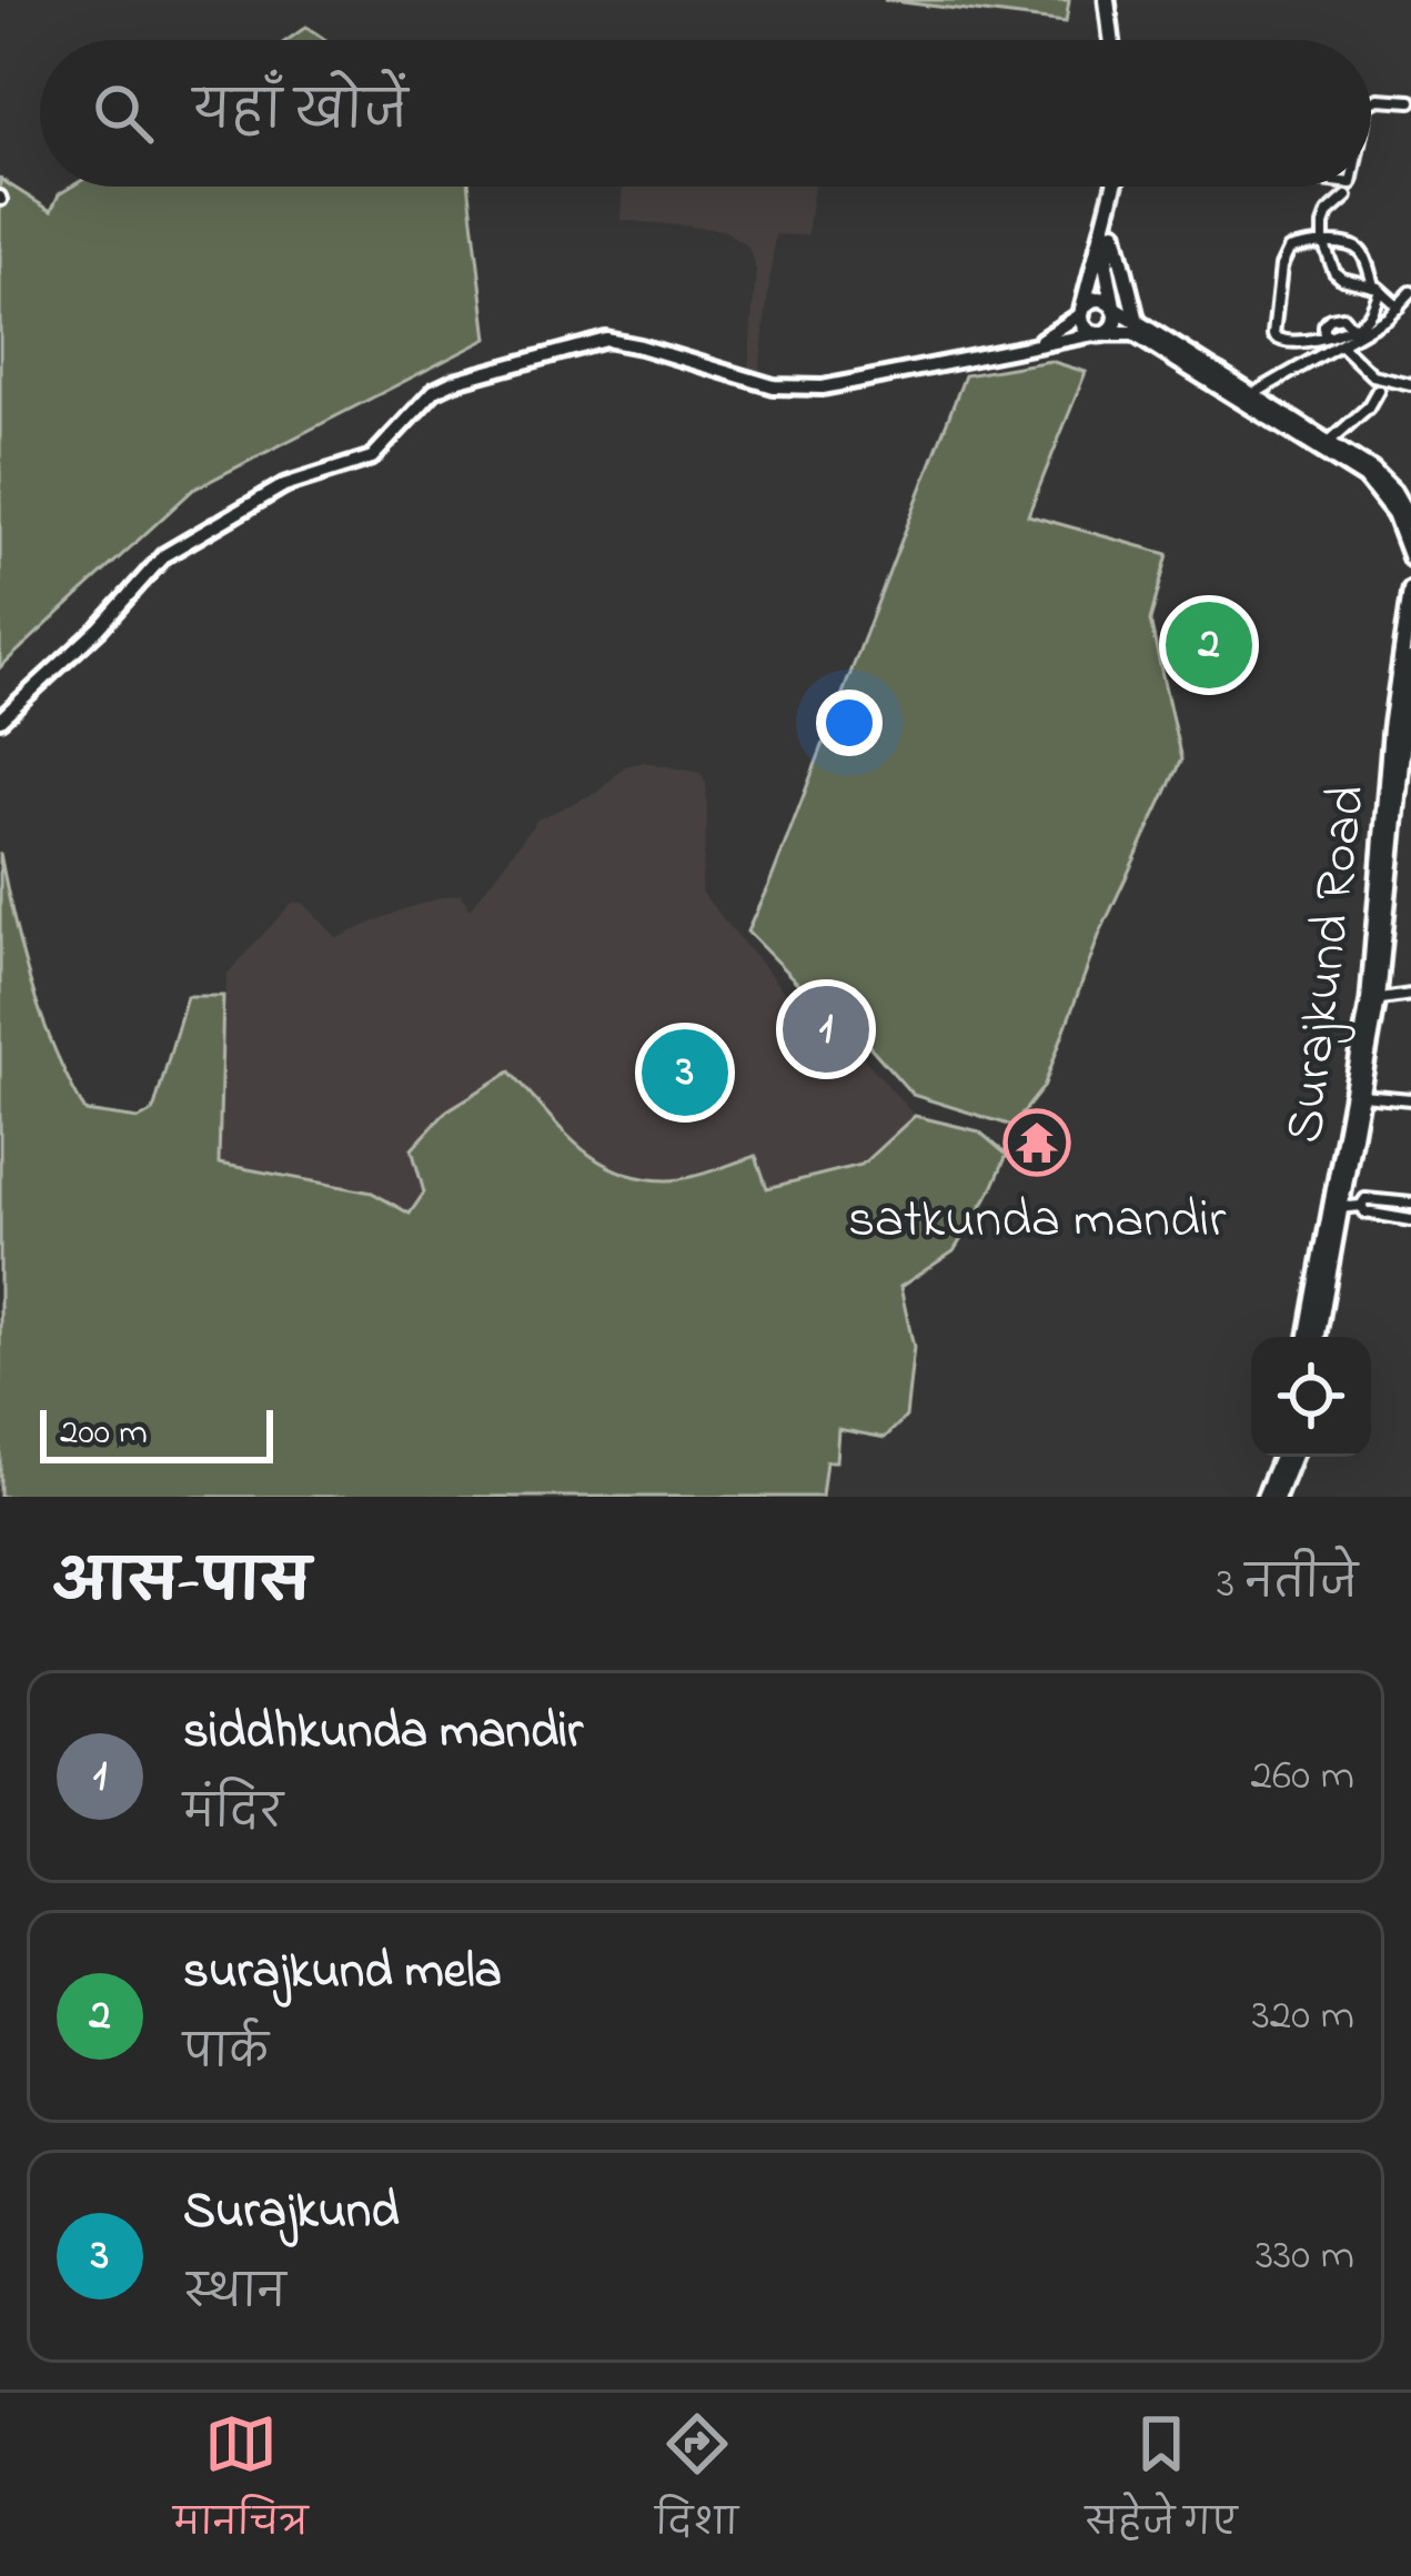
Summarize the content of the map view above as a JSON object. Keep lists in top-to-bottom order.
{
  "streets": {
    "main road": ["Surajkund Road"]
  },
  "places": {
    "temple": ["satkunda mandir"]
  },
  "scale_bar": "200 m",
  "page": {
    "search": "यहाँ खोजें",
    "pins": ["2", "1", "3"],
    "scale": "200 m",
    "heading": ["आस-पास", "3 नतीजे"],
    "list": [
      {
        "mark": "1",
        "name": "siddhkunda mandir",
        "note": "मंदिर",
        "value": "260 m"
      },
      {
        "mark": "2",
        "name": "surajkund mela",
        "note": "पार्क",
        "value": "320 m"
      },
      {
        "mark": "3",
        "name": "Surajkund",
        "note": "स्थान",
        "value": "330 m"
      }
    ],
    "nav": ["मानचित्र", "दिशा", "सहेजे गए"]
  }
}
